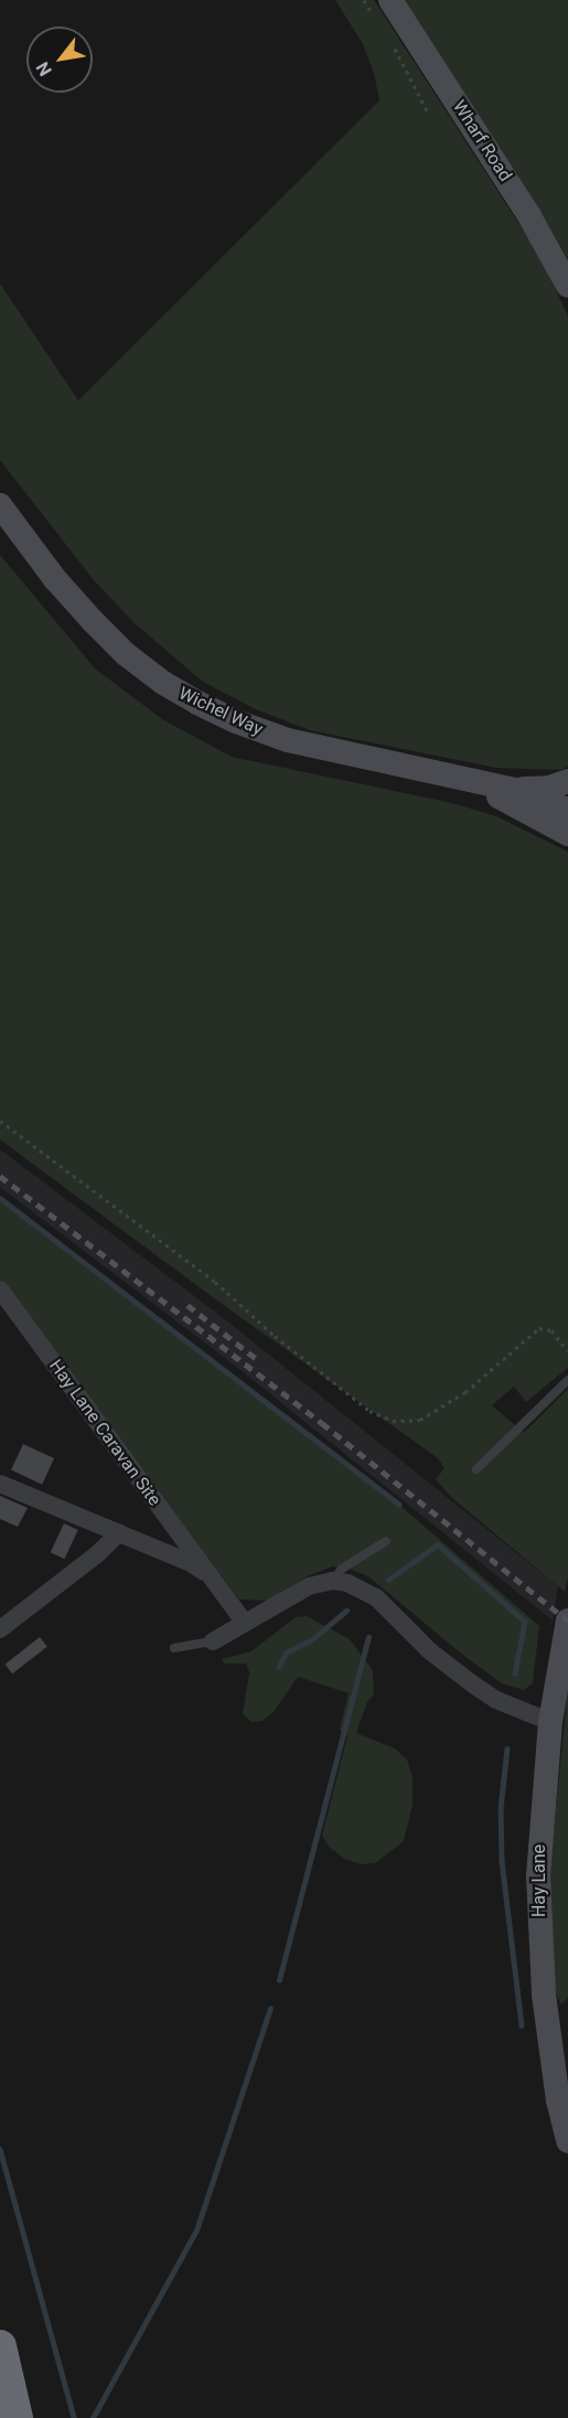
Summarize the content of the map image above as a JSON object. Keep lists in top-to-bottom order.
{
  "streets": {
    "main road": ["Wharf Road", "Wichel Way", "Hay Lane"],
    "street": ["Hay Lane Caravan Site"]
  },
  "north": "bottom left"
}
